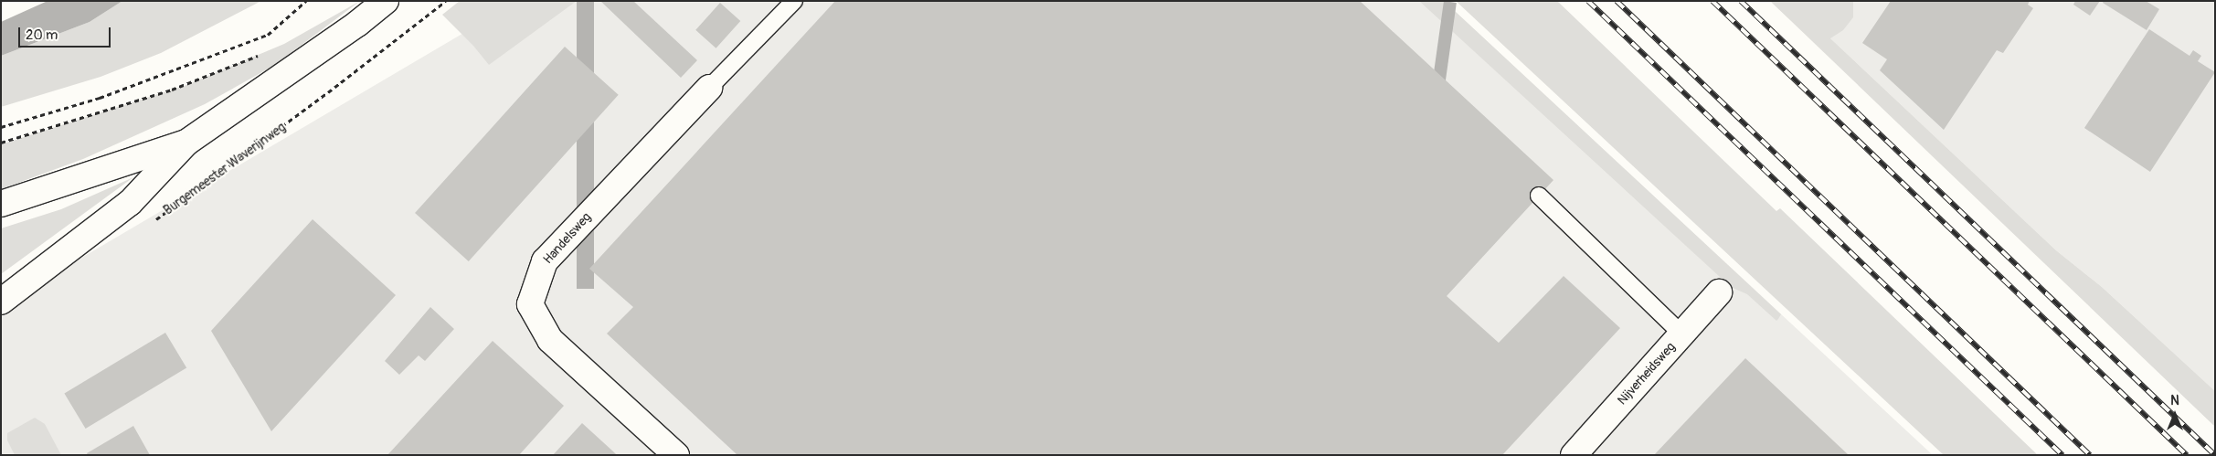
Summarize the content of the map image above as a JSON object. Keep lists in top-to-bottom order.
{
  "streets": {
    "street": ["Handelsweg", "Nijverheidsweg"],
    "path": ["Burgemeester Waverijnweg"]
  },
  "scale_bar": "20 m",
  "north": "top"
}
